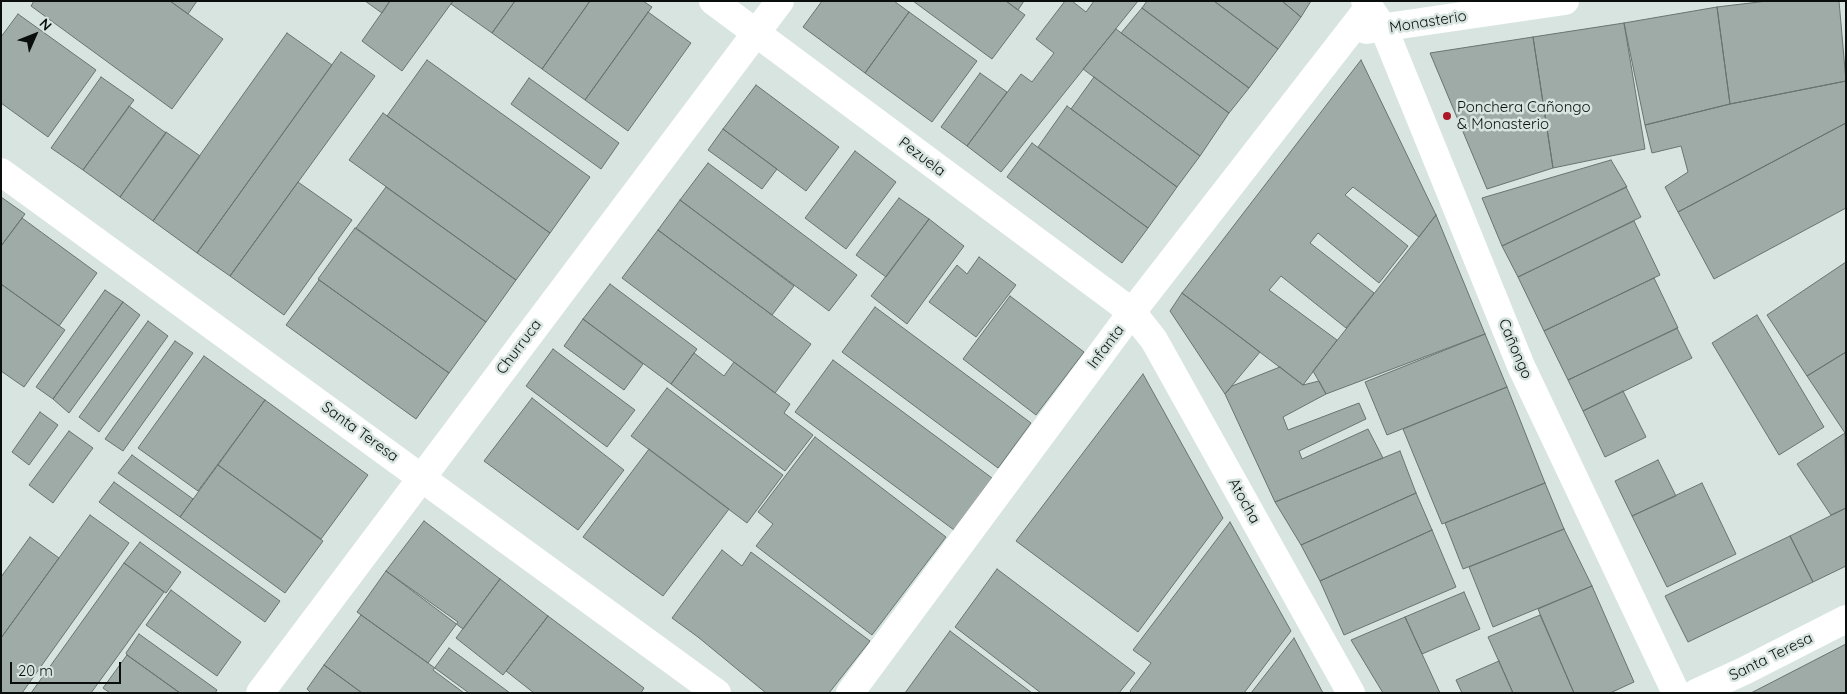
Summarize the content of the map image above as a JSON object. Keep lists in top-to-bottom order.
{
  "streets": {
    "street": [
      "Monasterio",
      "Pezuela",
      "Churruca",
      "Infanta",
      "Cañongo",
      "Santa Teresa",
      "Atocha"
    ]
  },
  "crossings": [
    ["Monasterio", "Infanta"],
    ["Monasterio", "Cañongo"],
    ["Pezuela", "Churruca"],
    ["Pezuela", "Infanta"],
    ["Pezuela", "Atocha"],
    ["Churruca", "Santa Teresa"],
    ["Infanta", "Cañongo"],
    ["Infanta", "Atocha"]
  ],
  "places": ["Ponchera Cañongo & Monasterio"],
  "scale_bar": "20 m",
  "north": "top right"
}
